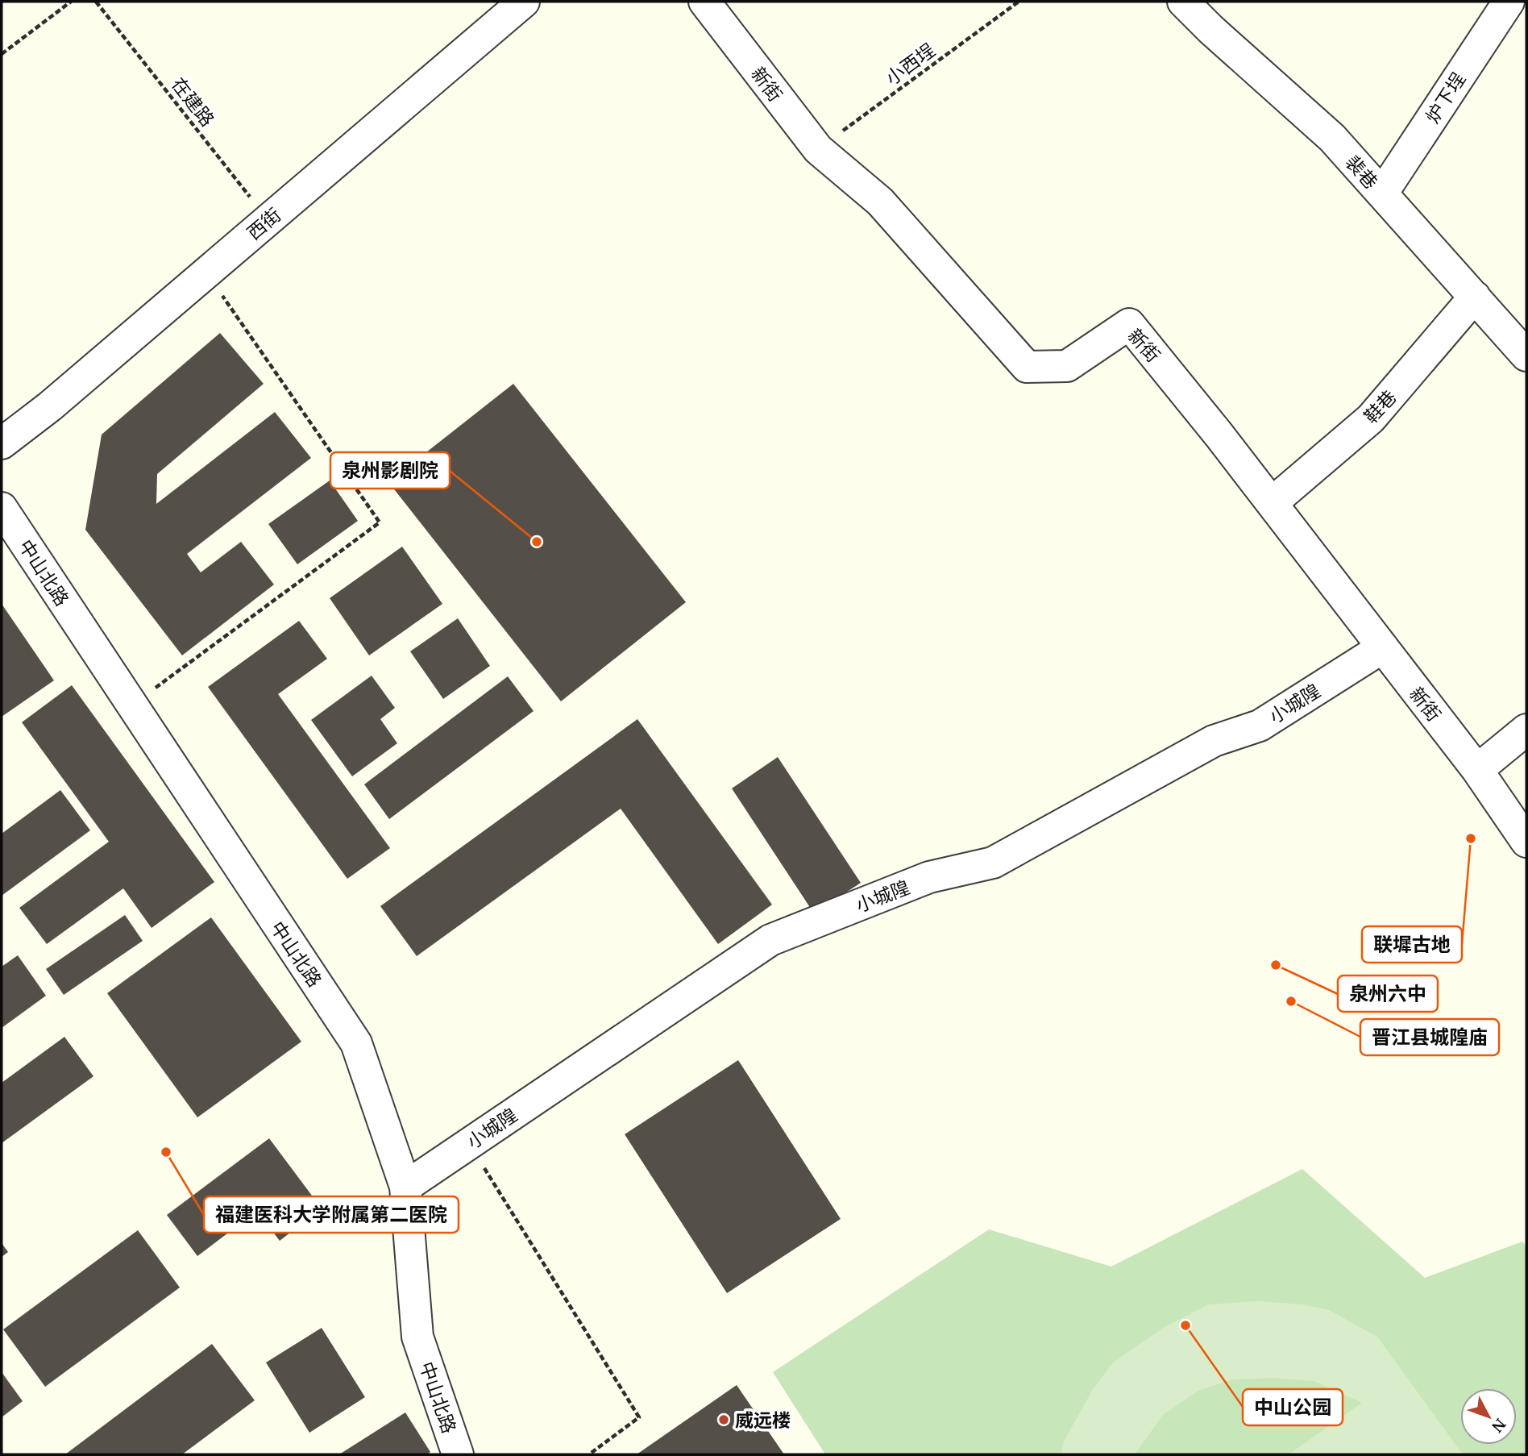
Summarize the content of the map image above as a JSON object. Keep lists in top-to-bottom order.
{
  "streets": {
    "street": [
      "新街",
      "炉下埕",
      "裴巷",
      "西街",
      "鞋巷",
      "中山北路",
      "小城隍"
    ],
    "path": ["小西埕", "在建路"]
  },
  "crossings": [
    ["小西埕", "新街"],
    ["新街", "鞋巷"],
    ["新街", "小城隍"],
    ["炉下埕", "裴巷"],
    ["在建路", "西街"],
    ["裴巷", "鞋巷"],
    ["中山北路", "小城隍"]
  ],
  "places": [
    "泉州影剧院",
    "联墀古地",
    "泉州六中",
    "晋江县城隍庙",
    "福建医科大学附属第二医院",
    "中山公园",
    "威远楼"
  ],
  "north": "bottom right"
}
